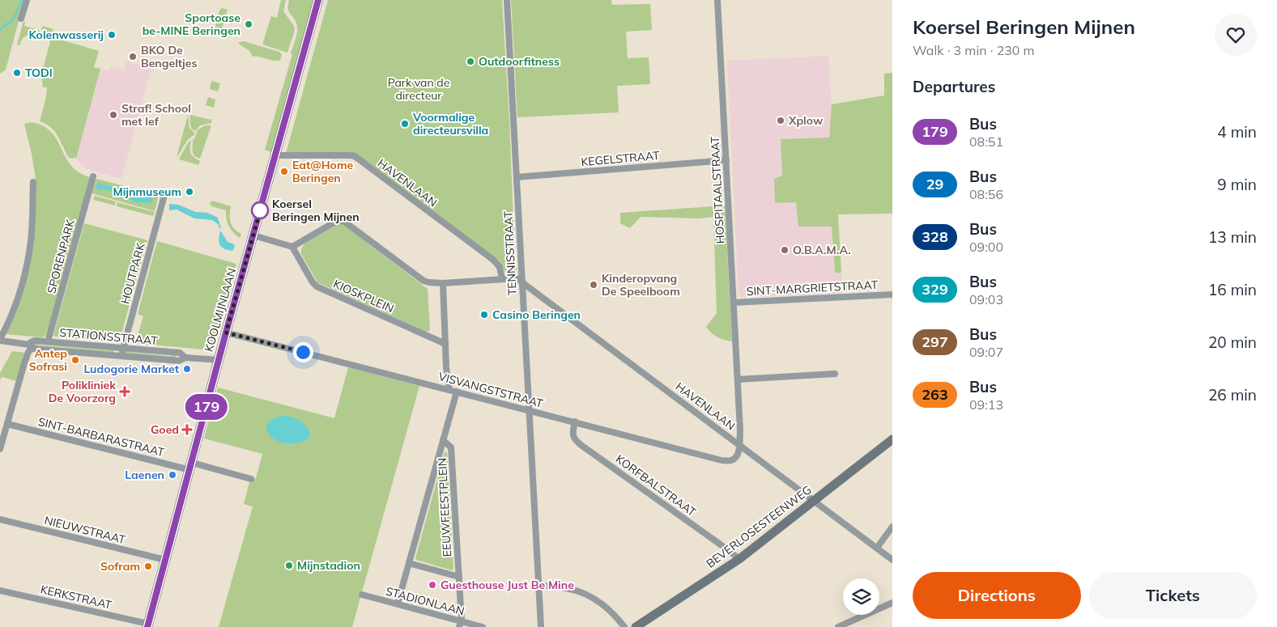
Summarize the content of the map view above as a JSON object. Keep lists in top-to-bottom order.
{
  "streets": {
    "main road": ["KOOLMIJNLAAN"],
    "street": [
      "KEGELSTRAAT",
      "HAVENLAAN",
      "HOSPITAALSTRAAT",
      "TENNISSTRAAT",
      "SPORENPARK",
      "HOUTPARK",
      "SINT-MARGRIETSTRAAT",
      "KIOSKPLEIN",
      "STATIONSSTRAAT",
      "VISVANGSTSTRAAT",
      "SINT-BARBARASTRAAT",
      "KORFBALSTRAAT",
      "EEUWFEESTPLEIN",
      "BEVERLOSESTEENWEG",
      "NIEUWSTRAAT",
      "KERKSTRAAT",
      "STADIONLAAN"
    ]
  },
  "crossings": [
    ["KEGELSTRAAT", "HOSPITAALSTRAAT"],
    ["KEGELSTRAAT", "TENNISSTRAAT"],
    ["HAVENLAAN", "HOSPITAALSTRAAT"],
    ["HAVENLAAN", "TENNISSTRAAT"],
    ["HAVENLAAN", "KOOLMIJNLAAN"],
    ["HAVENLAAN", "VISVANGSTSTRAAT"],
    ["HAVENLAAN", "BEVERLOSESTEENWEG"],
    ["HOSPITAALSTRAAT", "SINT-MARGRIETSTRAAT"],
    ["HOSPITAALSTRAAT", "VISVANGSTSTRAAT"],
    ["TENNISSTRAAT", "VISVANGSTSTRAAT"],
    ["SPORENPARK", "STATIONSSTRAAT"],
    ["HOUTPARK", "STATIONSSTRAAT"],
    ["KOOLMIJNLAAN", "STATIONSSTRAAT"],
    ["KOOLMIJNLAAN", "VISVANGSTSTRAAT"],
    ["KOOLMIJNLAAN", "SINT-BARBARASTRAAT"],
    ["KOOLMIJNLAAN", "NIEUWSTRAAT"],
    ["KOOLMIJNLAAN", "KERKSTRAAT"],
    ["VISVANGSTSTRAAT", "KORFBALSTRAAT"],
    ["VISVANGSTSTRAAT", "EEUWFEESTPLEIN"],
    ["KORFBALSTRAAT", "BEVERLOSESTEENWEG"],
    ["EEUWFEESTPLEIN", "STADIONLAAN"]
  ],
  "parks": ["Park van de directeur"],
  "places": {
    "other": [
      "Sportoase be-MINE Beringen",
      "Kolenwasserij",
      "BKO De Bengeltjes",
      "Outdoorfitness",
      "TODI",
      "Straf! School met lef",
      "Xplow",
      "Voormalige directeursvilla",
      "Eat@Home Beringen",
      "Mijnmuseum",
      "Koersel Beringen Mijnen",
      "O.B.A.M.A.",
      "Kinderopvang De Speelboom",
      "Casino Beringen",
      "Antep Sofrasi",
      "Ludogorie Market",
      "Laenen",
      "Mijnstadion",
      "Sofram",
      "Guesthouse Just Be Mine"
    ],
    "health": ["Polikliniek De Voorzorg", "Goed"]
  },
  "lines": ["bus line 179"],
  "page": {
    "on_map": "179",
    "heading": [
      ["Koersel Beringen Mijnen", "Walk · 3 min · 230 m"],
      "Departures"
    ],
    "list": [
      {
        "mark": "179",
        "name": "Bus",
        "note": "08:51",
        "value": "4 min"
      },
      {
        "mark": "29",
        "name": "Bus",
        "note": "08:56",
        "value": "9 min"
      },
      {
        "mark": "328",
        "name": "Bus",
        "note": "09:00",
        "value": "13 min"
      },
      {
        "mark": "329",
        "name": "Bus",
        "note": "09:03",
        "value": "16 min"
      },
      {
        "mark": "297",
        "name": "Bus",
        "note": "09:07",
        "value": "20 min"
      },
      {
        "mark": "263",
        "name": "Bus",
        "note": "09:13",
        "value": "26 min"
      }
    ],
    "buttons": ["Directions", "Tickets"]
  }
}
